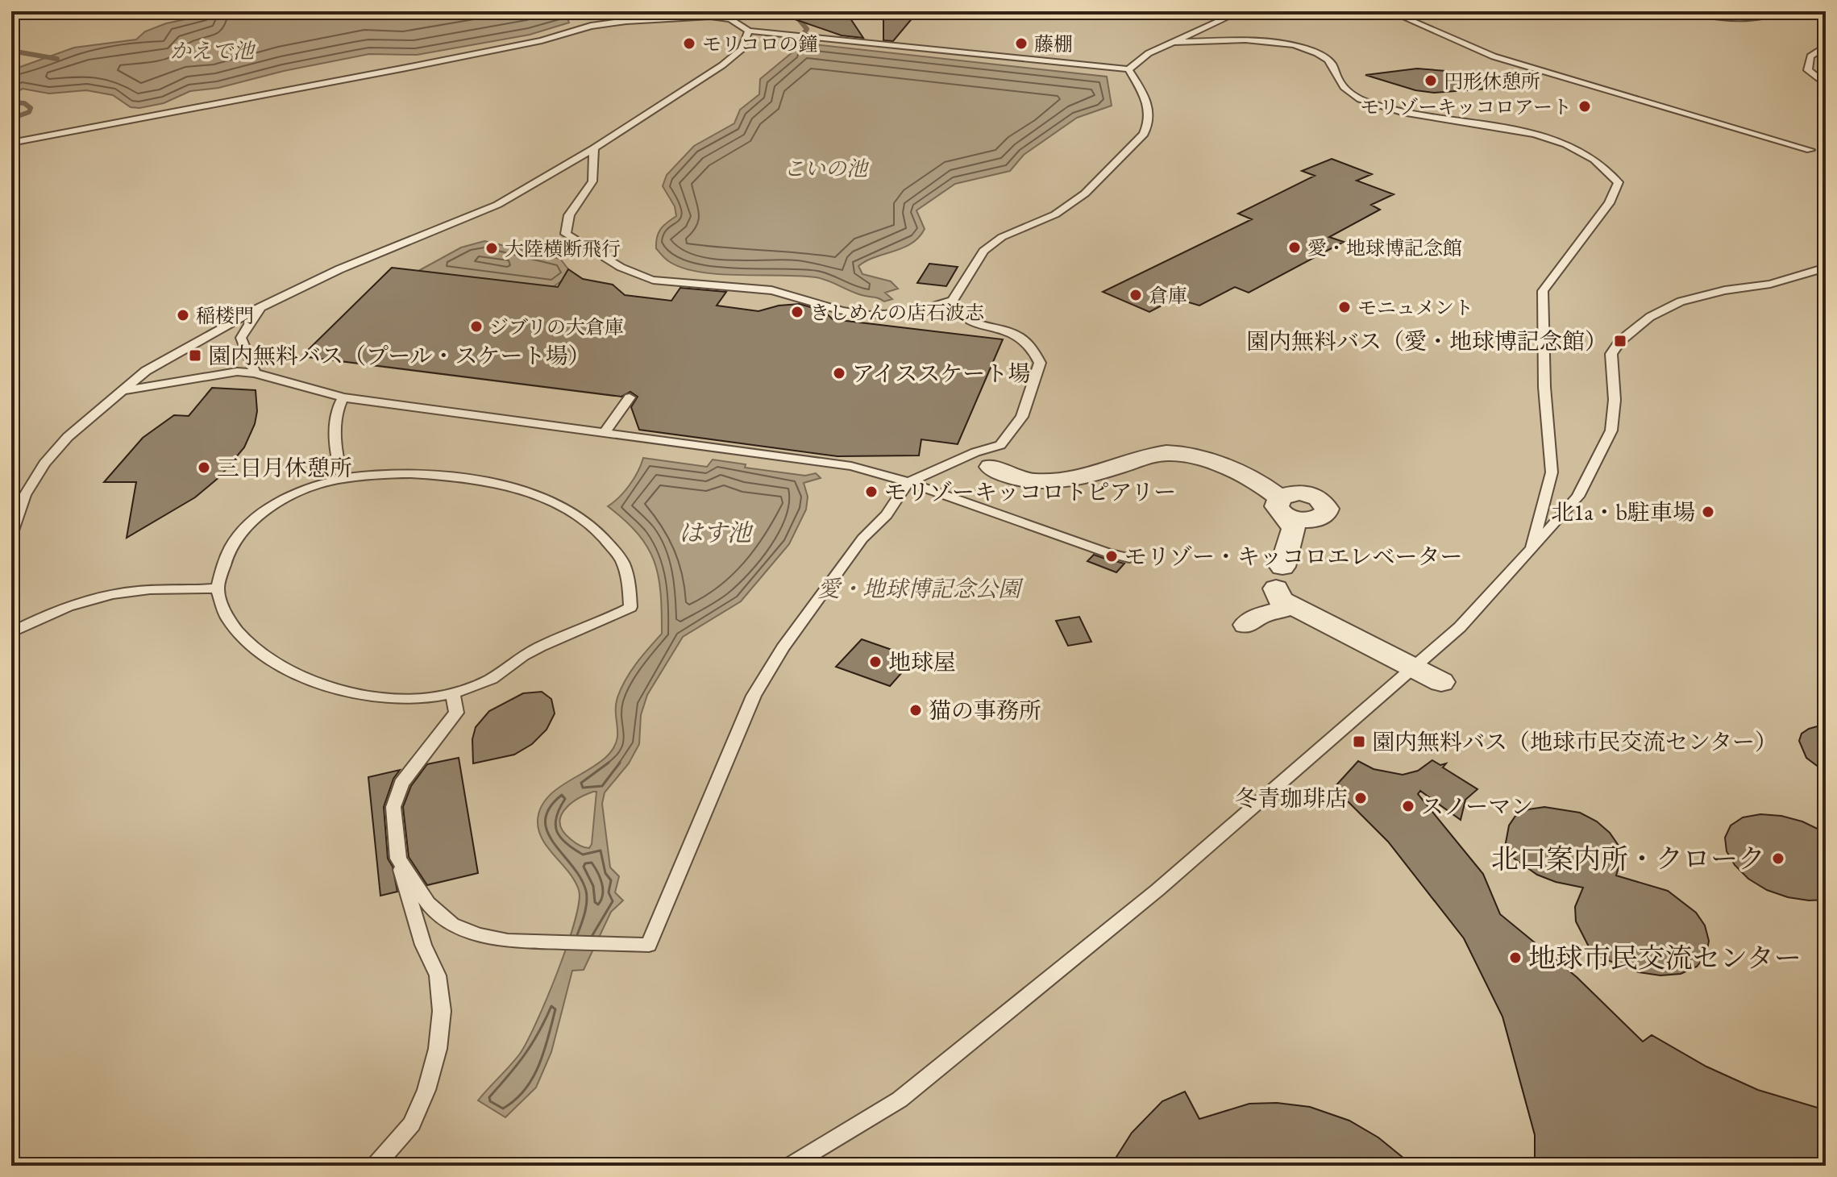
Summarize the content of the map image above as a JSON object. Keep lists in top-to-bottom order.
{
  "water": ["かえで池", "こいの池", "はす池"],
  "parks": ["愛・地球博記念公園"],
  "places": {
    "other": [
      "モリコロの鐘",
      "藤棚",
      "円形休憩所",
      "モリゾーキッコロアート",
      "愛・地球博記念館",
      "大陸横断飛行",
      "倉庫",
      "モニュメント",
      "きしめんの店石波志",
      "稲楼門",
      "ジブリの大倉庫",
      "アイススケート場",
      "三日月休憩所",
      "モリゾーキッコロトピアリー",
      "北1a・b駐車場",
      "モリゾー・キッコロエレベーター",
      "地球屋",
      "猫の事務所",
      "冬青珈琲店",
      "スノーマン",
      "北口案内所・クローク",
      "地球市民交流センター"
    ],
    "transit": ["園内無料バス（愛・地球博記念館）", "園内無料バス（プール・スケート場）", "園内無料バス（地球市民交流センター）"]
  }
}
